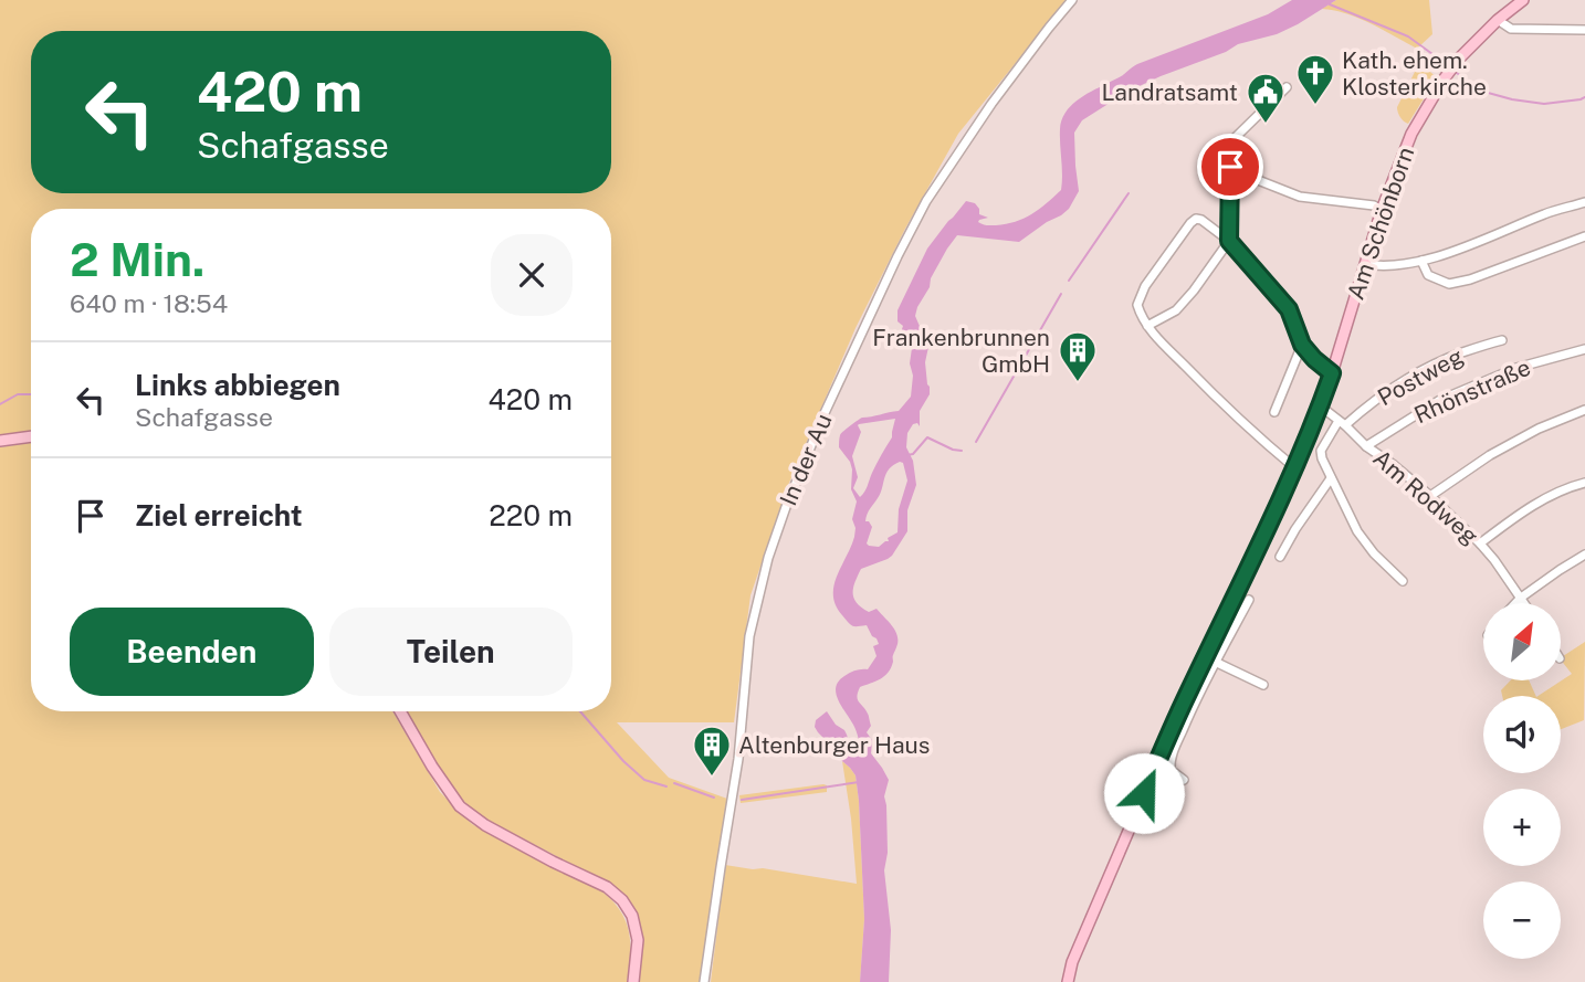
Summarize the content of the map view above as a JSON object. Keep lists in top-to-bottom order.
{
  "streets": {
    "main road": ["Am Schönborn"],
    "street": [
      "Postweg",
      "Rhönstraße",
      "In der Au",
      "Am Rodweg"
    ]
  },
  "crossings": [
    ["Am Schönborn", "Am Rodweg"],
    ["Postweg", "Am Rodweg"],
    ["Rhönstraße", "Am Rodweg"]
  ],
  "places": {
    "church": ["Kath. ehem. Klosterkirche"],
    "public building": ["Landratsamt"],
    "building": ["Frankenbrunnen GmbH", "Altenburger Haus"]
  },
  "north": "top right",
  "page": {
    "turn": ["420 m", "Schafgasse"],
    "heading": ["2 Min.", "640 m · 18:54"],
    "list": [
      {
        "name": "Links abbiegen",
        "note": "Schafgasse",
        "value": "420 m"
      },
      {
        "name": "Ziel erreicht",
        "value": "220 m"
      }
    ],
    "buttons": ["Beenden", "Teilen"],
    "map_buttons": ["+", "−"]
  }
}
